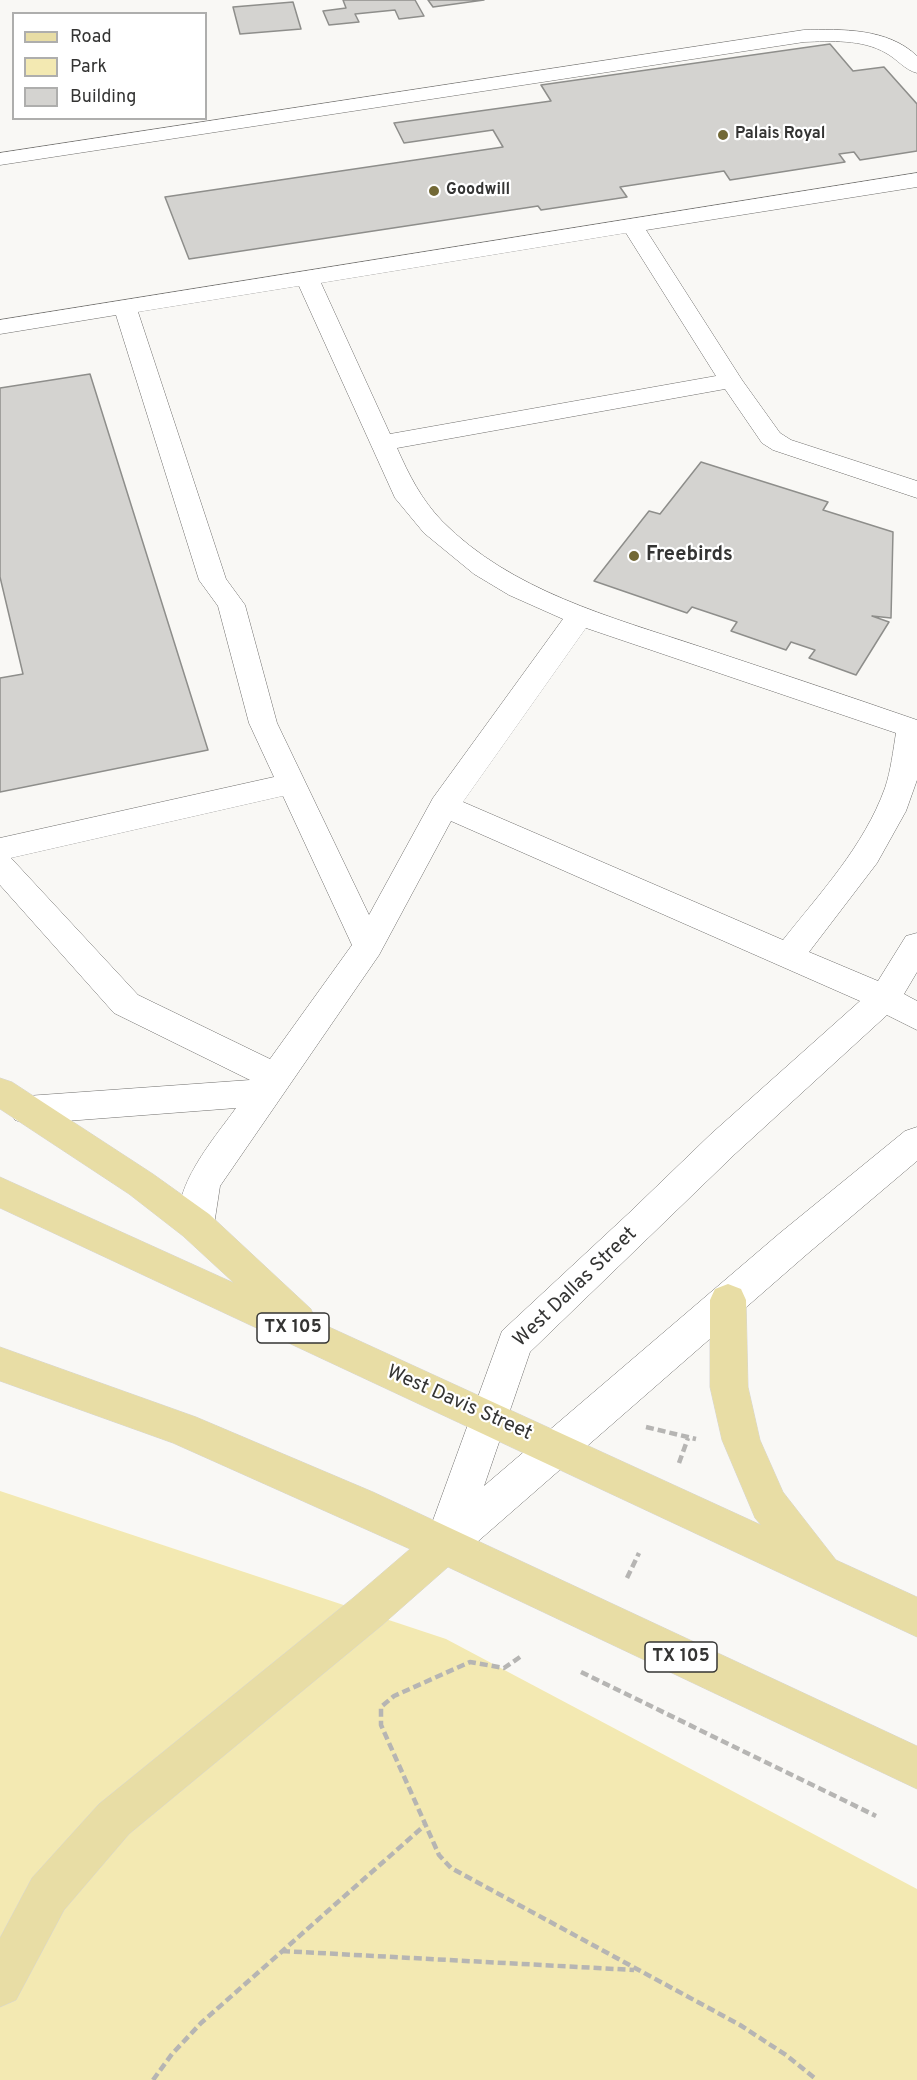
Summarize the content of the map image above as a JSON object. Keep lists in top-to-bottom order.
{
  "streets": {
    "main road": ["TX 105", "West Davis Street"],
    "street": ["West Dallas Street"]
  },
  "crossings": [
    ["West Dallas Street", "TX 105"],
    ["West Dallas Street", "West Davis Street"]
  ],
  "places": ["Palais Royal", "Goodwill", "Freebirds"],
  "legend": ["Road", "Park", "Building"]
}
